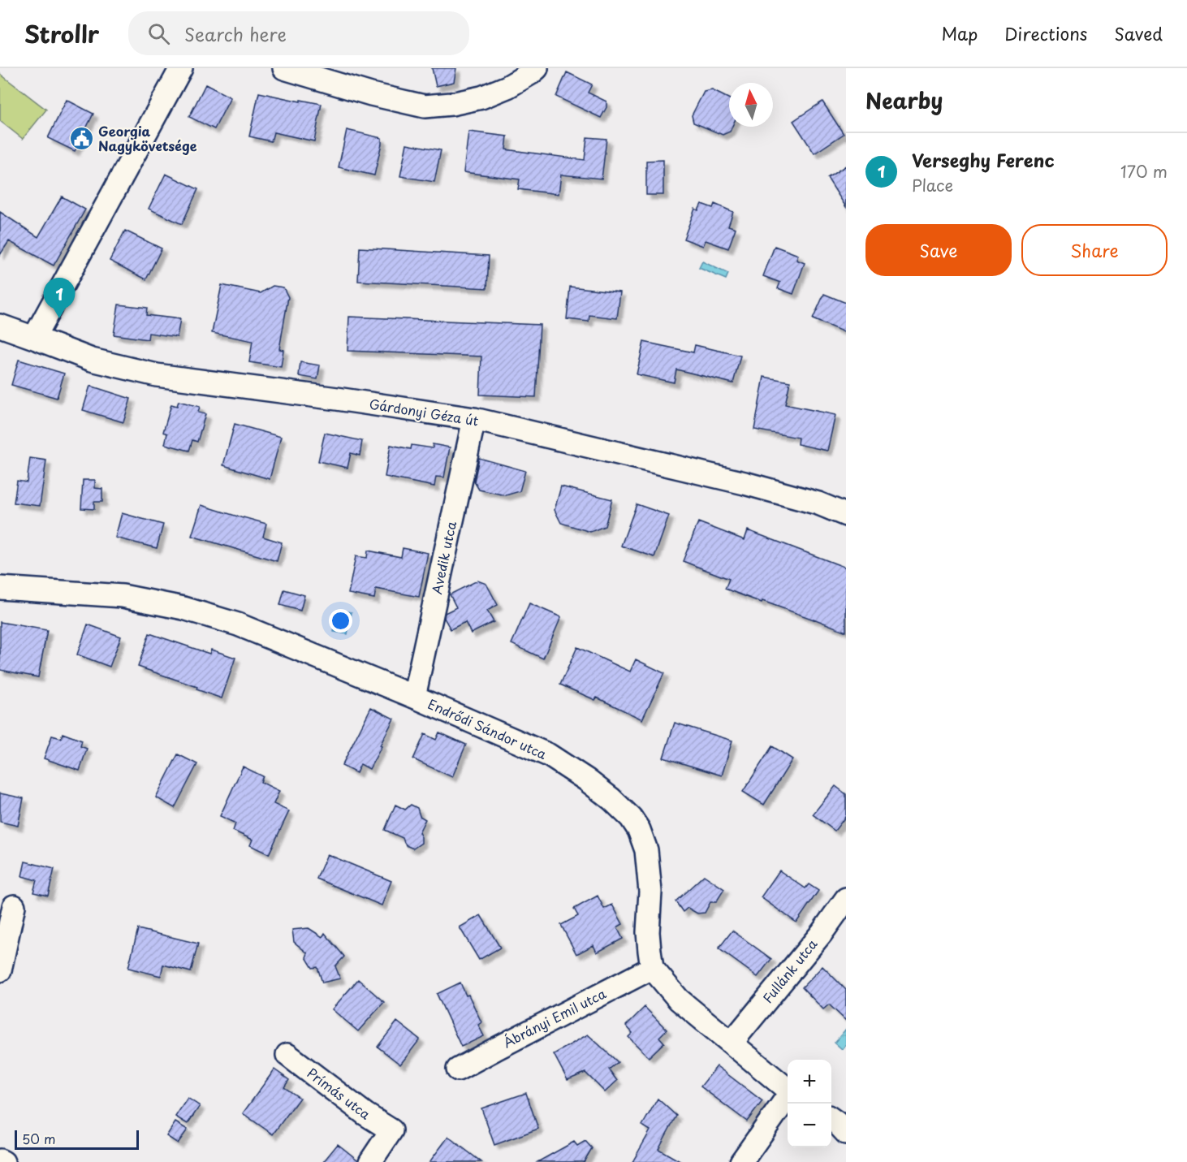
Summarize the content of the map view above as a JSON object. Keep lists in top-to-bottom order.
{
  "streets": {
    "street": [
      "Gárdonyi Géza út",
      "Avedik utca",
      "Endrődi Sándor utca",
      "Fullánk utca",
      "Ábrányi Emil utca",
      "Prímás utca"
    ]
  },
  "crossings": [
    ["Gárdonyi Géza út", "Avedik utca"],
    ["Avedik utca", "Endrődi Sándor utca"],
    ["Endrődi Sándor utca", "Ábrányi Emil utca"]
  ],
  "places": {
    "public building": ["Georgia Nagykövetsége"]
  },
  "scale_bar": "50 m",
  "north": "top",
  "page": {
    "header": "Strollr",
    "search": "Search here",
    "nav": ["Map", "Directions", "Saved"],
    "heading": "Nearby",
    "list": [
      {
        "mark": "1",
        "name": "Verseghy Ferenc",
        "note": "Place",
        "value": "170 m"
      }
    ],
    "buttons": ["Save", "Share"],
    "pins": "1",
    "map_buttons": ["+", "−"],
    "scale": "50 m"
  }
}
